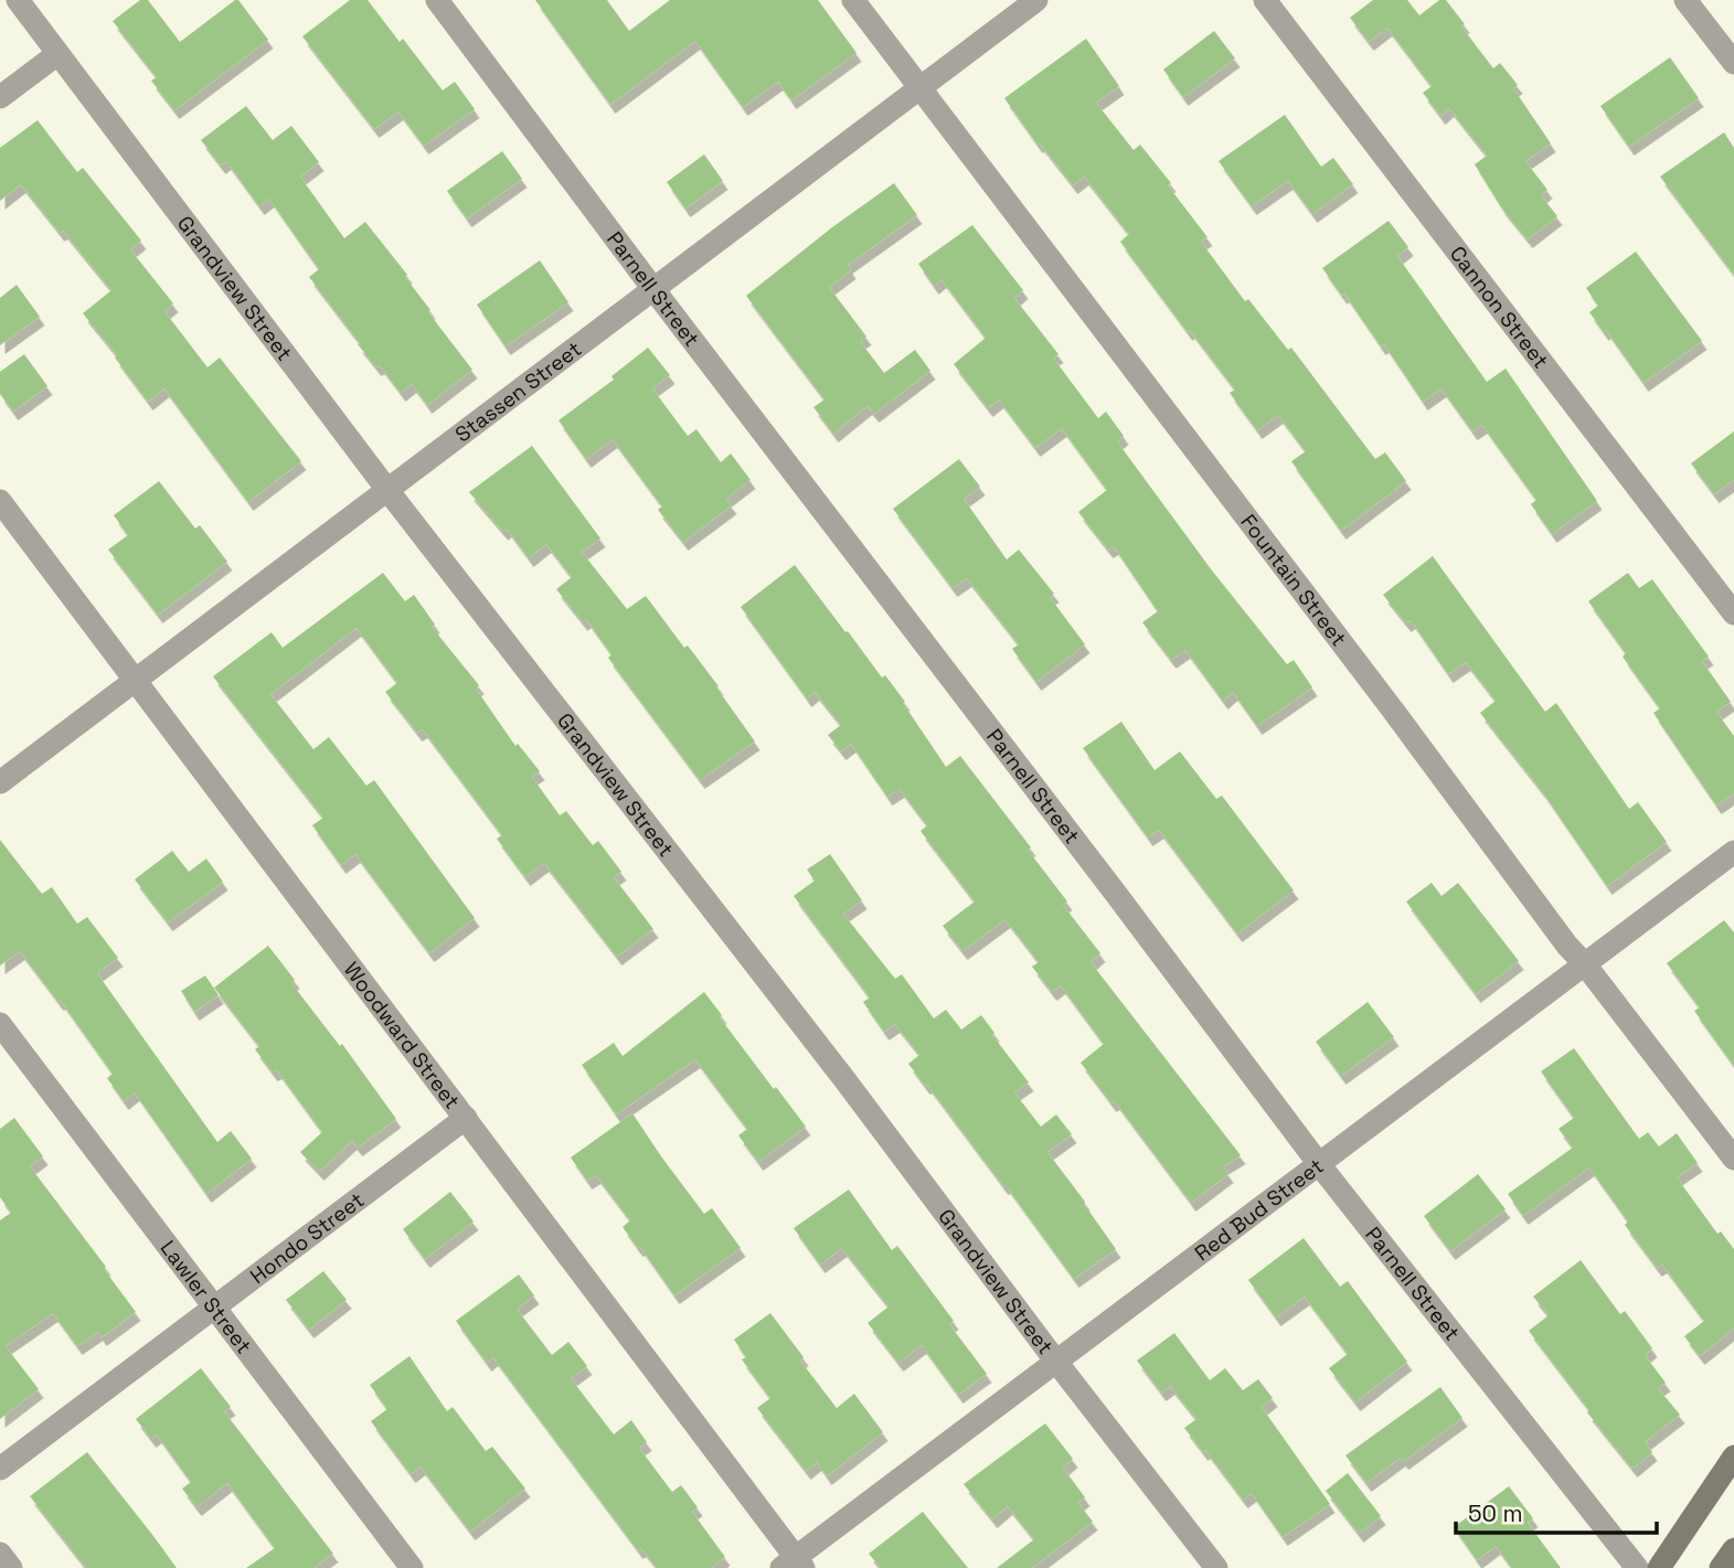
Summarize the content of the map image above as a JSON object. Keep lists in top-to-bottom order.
{
  "streets": {
    "street": [
      "Grandview Street",
      "Parnell Street",
      "Cannon Street",
      "Stassen Street",
      "Fountain Street",
      "Woodward Street",
      "Red Bud Street",
      "Hondo Street",
      "Lawler Street"
    ]
  },
  "crossings": [
    ["Grandview Street", "Stassen Street"],
    ["Grandview Street", "Red Bud Street"],
    ["Parnell Street", "Stassen Street"],
    ["Parnell Street", "Red Bud Street"],
    ["Stassen Street", "Fountain Street"],
    ["Stassen Street", "Woodward Street"],
    ["Fountain Street", "Red Bud Street"],
    ["Woodward Street", "Red Bud Street"],
    ["Woodward Street", "Hondo Street"],
    ["Hondo Street", "Lawler Street"]
  ],
  "scale_bar": "50 m"
}
